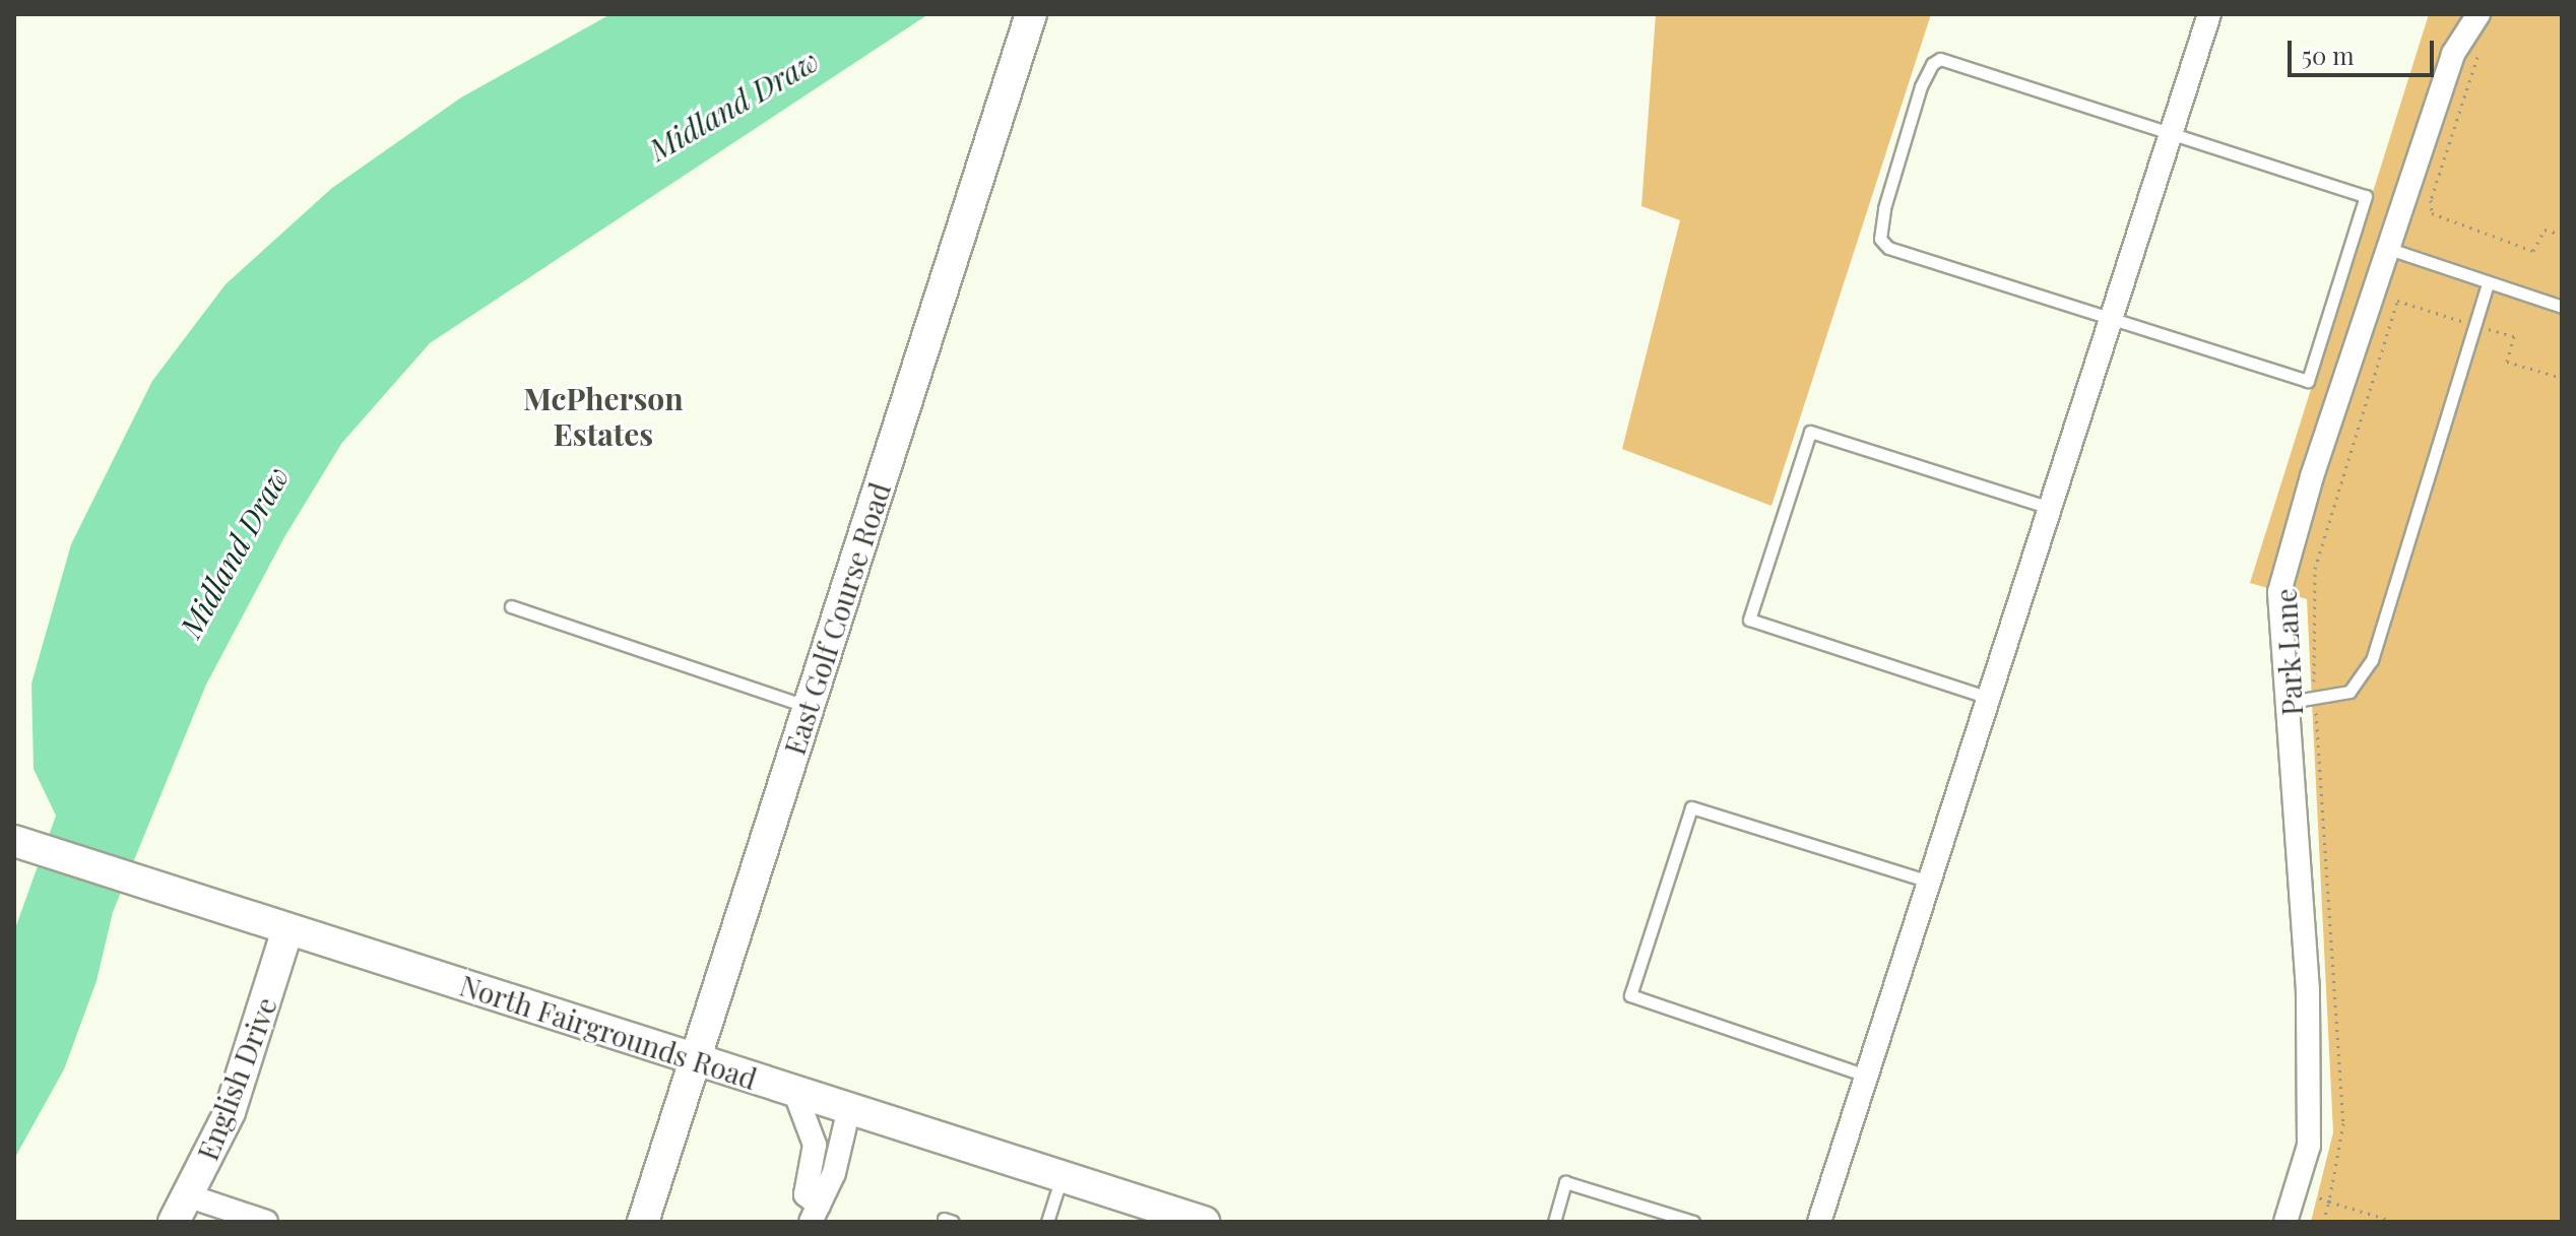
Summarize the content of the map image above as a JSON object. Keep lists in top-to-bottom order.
{
  "streets": {
    "street": [
      "East Golf Course Road",
      "Park Lane",
      "North Fairgrounds Road",
      "English Drive"
    ]
  },
  "crossings": [
    ["East Golf Course Road", "North Fairgrounds Road"],
    ["North Fairgrounds Road", "English Drive"]
  ],
  "districts": ["McPherson Estates"],
  "water": ["Midland Draw"],
  "scale_bar": "50 m"
}
